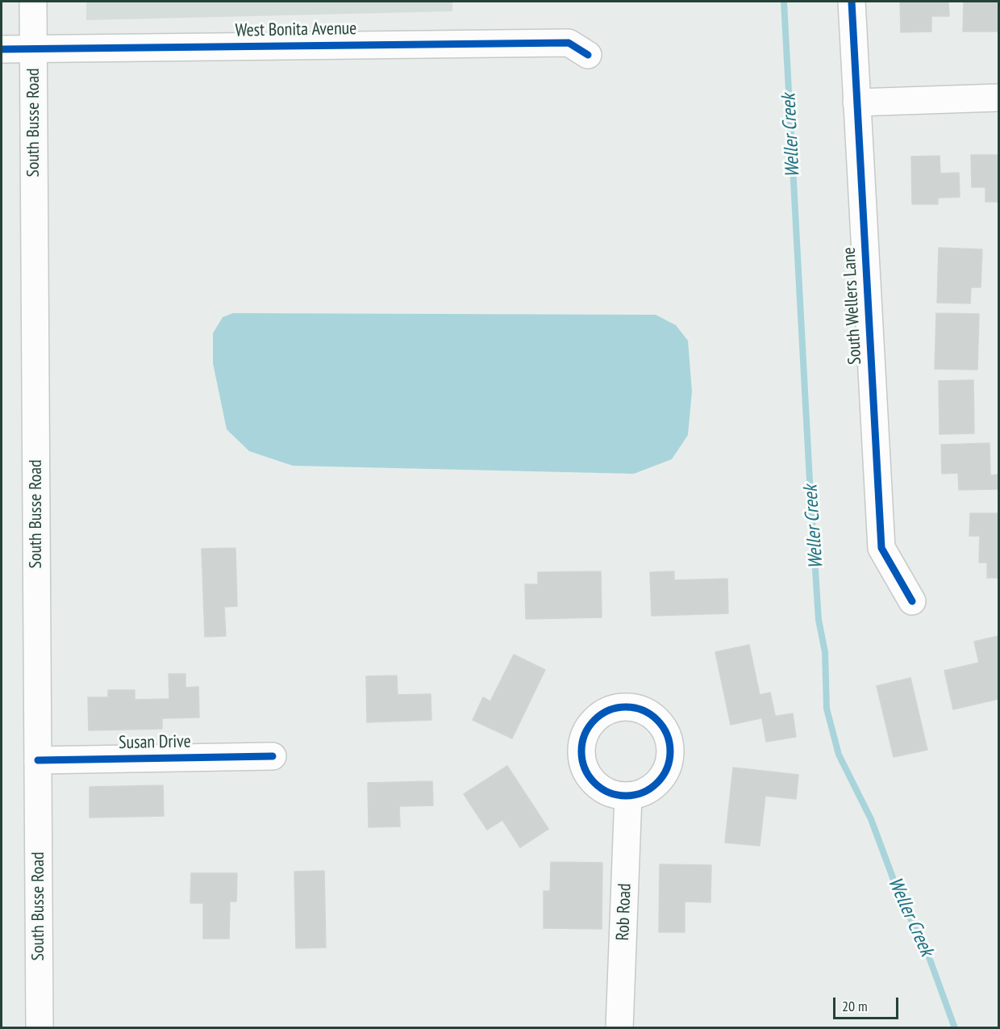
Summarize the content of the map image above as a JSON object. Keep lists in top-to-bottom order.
{
  "streets": {
    "street": [
      "West Bonita Avenue",
      "South Busse Road",
      "South Wellers Lane",
      "Susan Drive",
      "Rob Road"
    ]
  },
  "crossings": [
    ["West Bonita Avenue", "South Busse Road"],
    ["South Busse Road", "Susan Drive"]
  ],
  "water": ["Weller Creek"],
  "scale_bar": "20 m"
}
